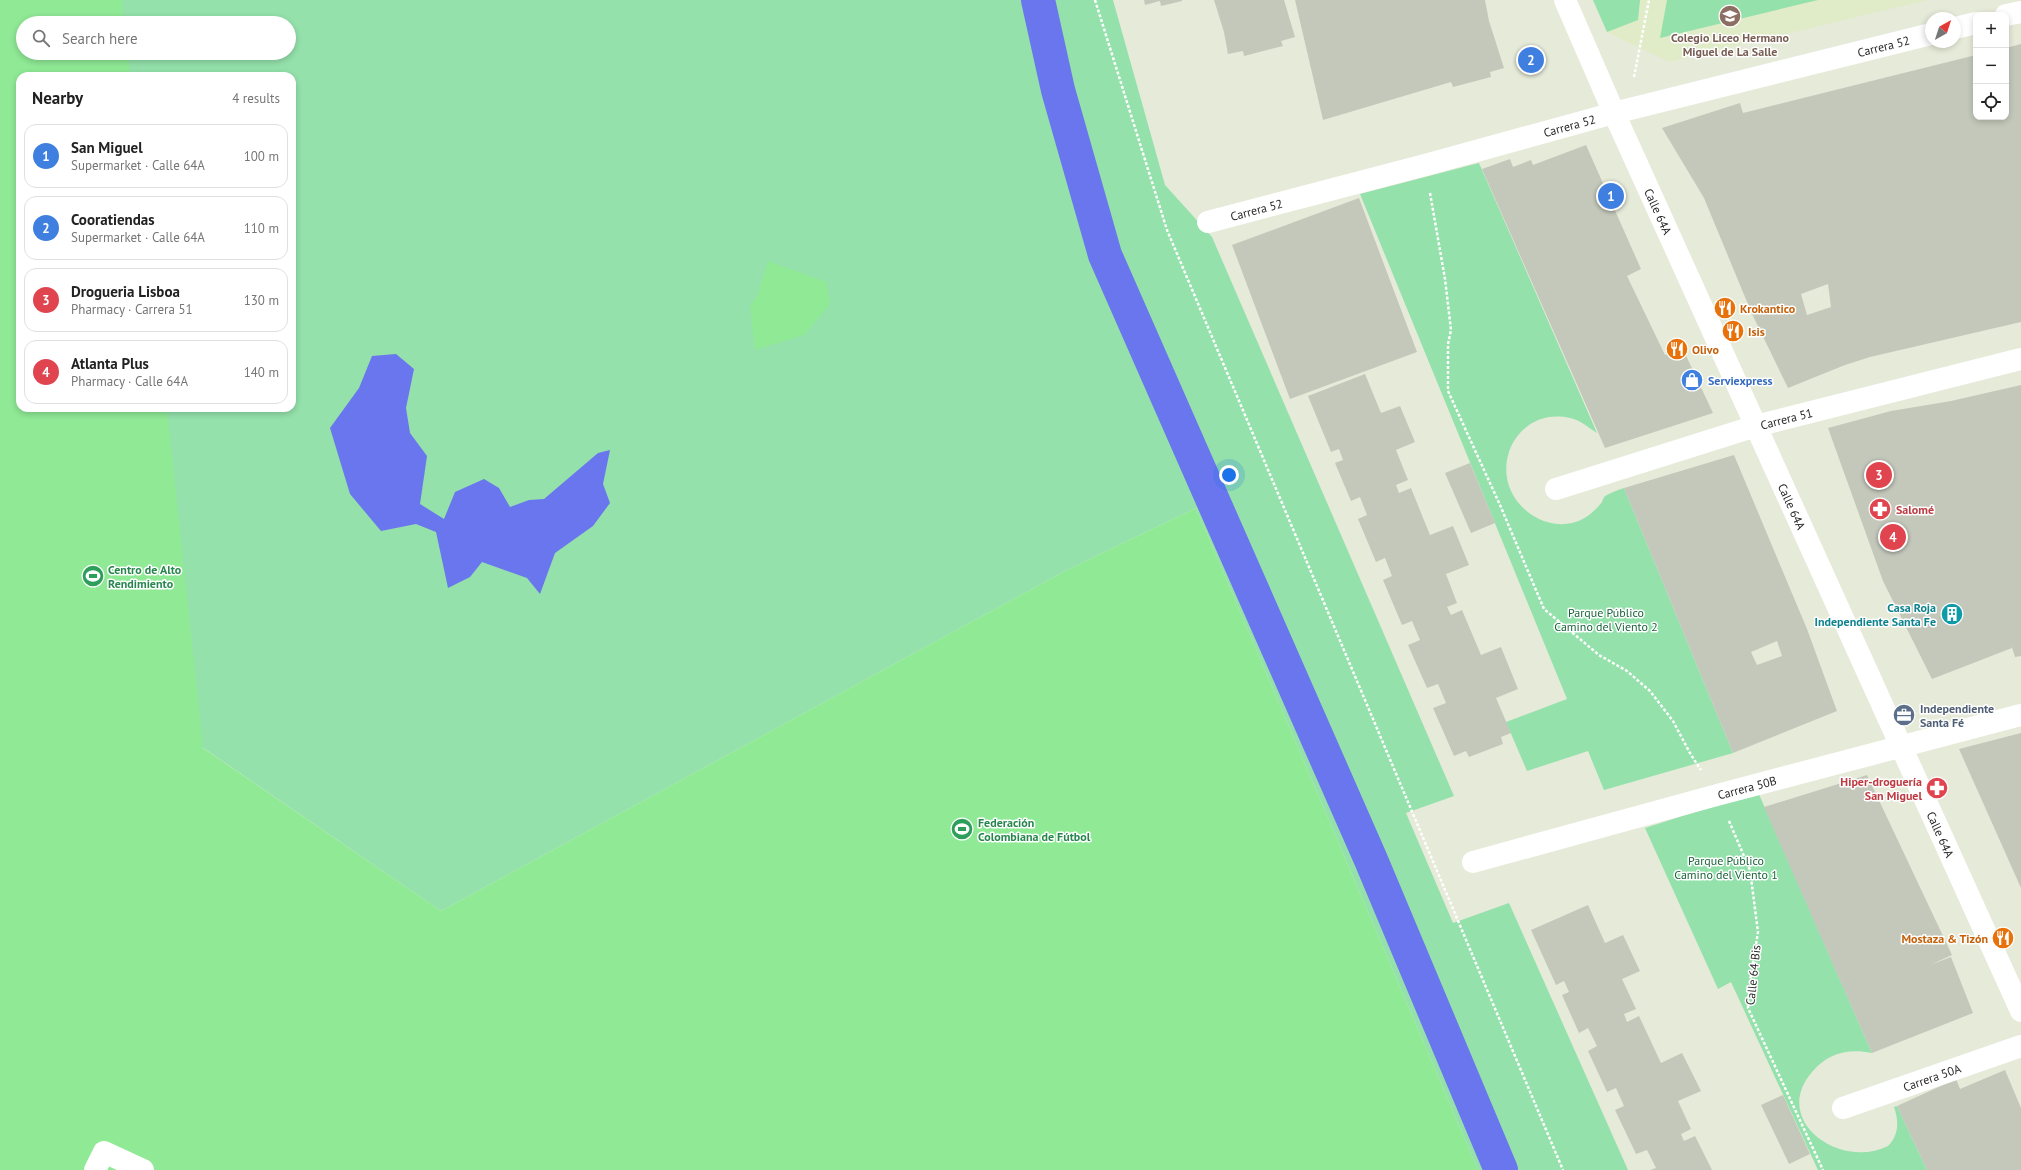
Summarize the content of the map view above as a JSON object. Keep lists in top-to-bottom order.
{
  "streets": {
    "street": [
      "Carrera 52",
      "Calle 64A",
      "Carrera 51",
      "Carrera 50B",
      "Carrera 50A"
    ],
    "path": ["Calle 64 Bis"]
  },
  "crossings": [
    ["Carrera 52", "Calle 64A"],
    ["Calle 64A", "Carrera 51"],
    ["Calle 64A", "Carrera 50B"],
    ["Carrera 50B", "Calle 64 Bis"]
  ],
  "parks": ["Parque Público Camino del Viento 2", "Parque Público Camino del Viento 1"],
  "places": {
    "school or university": ["Colegio Liceo Hermano Miguel de La Salle"],
    "restaurant": [
      "Krokantico",
      "Isis",
      "Olivo",
      "Mostaza & Tizón"
    ],
    "shop": ["Serviexpress"],
    "pharmacy": ["Salomé", "Hiper-droguería San Miguel"],
    "sports": ["Centro de Alto Rendimiento", "Federación Colombiana de Fútbol"],
    "building": ["Casa Roja Independiente Santa Fe"],
    "office": ["Independiente Santa Fé"]
  },
  "north": "top right",
  "page": {
    "map_buttons": ["+", "−"],
    "search": "Search here",
    "pins": [
      "2",
      "1",
      "3",
      "4"
    ],
    "heading": ["Nearby", "4 results"],
    "list": [
      {
        "mark": "1",
        "name": "San Miguel",
        "note": "Supermarket · Calle 64A",
        "value": "100 m"
      },
      {
        "mark": "2",
        "name": "Cooratiendas",
        "note": "Supermarket · Calle 64A",
        "value": "110 m"
      },
      {
        "mark": "3",
        "name": "Drogueria Lisboa",
        "note": "Pharmacy · Carrera 51",
        "value": "130 m"
      },
      {
        "mark": "4",
        "name": "Atlanta Plus",
        "note": "Pharmacy · Calle 64A",
        "value": "140 m"
      }
    ]
  }
}
